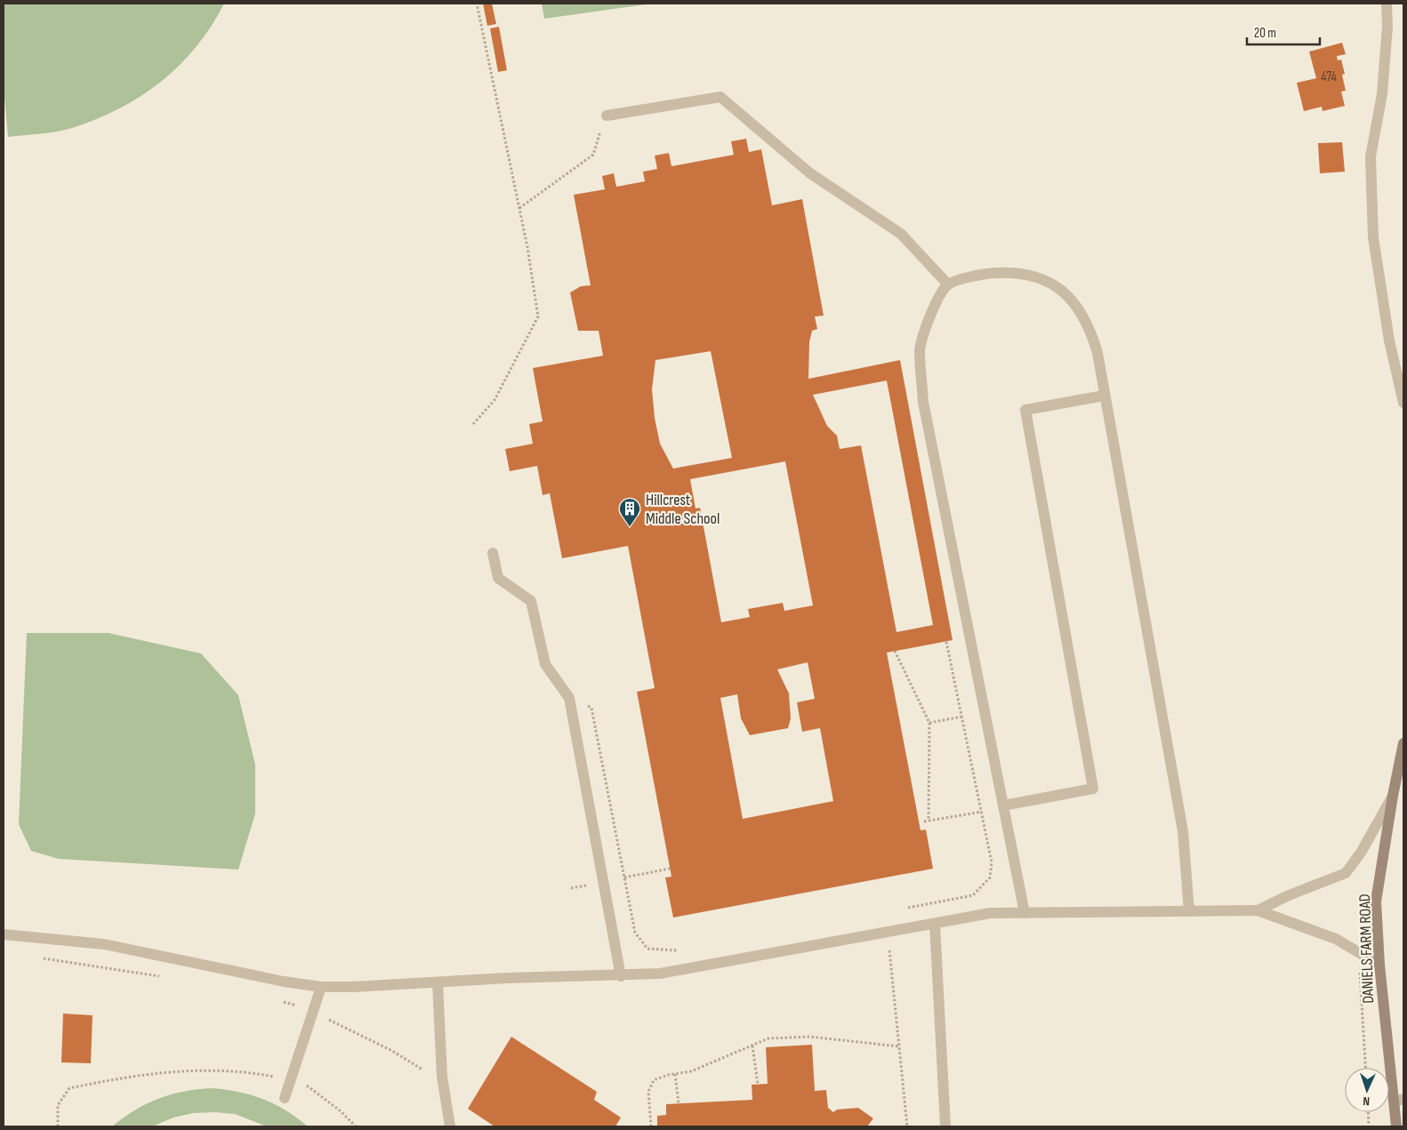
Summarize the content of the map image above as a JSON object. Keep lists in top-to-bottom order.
{
  "streets": {
    "main road": ["DANIELS FARM ROAD"]
  },
  "places": {
    "building": ["Hillcrest Middle School"]
  },
  "house_numbers": ["474"],
  "scale_bar": "20 m",
  "north": "bottom"
}
